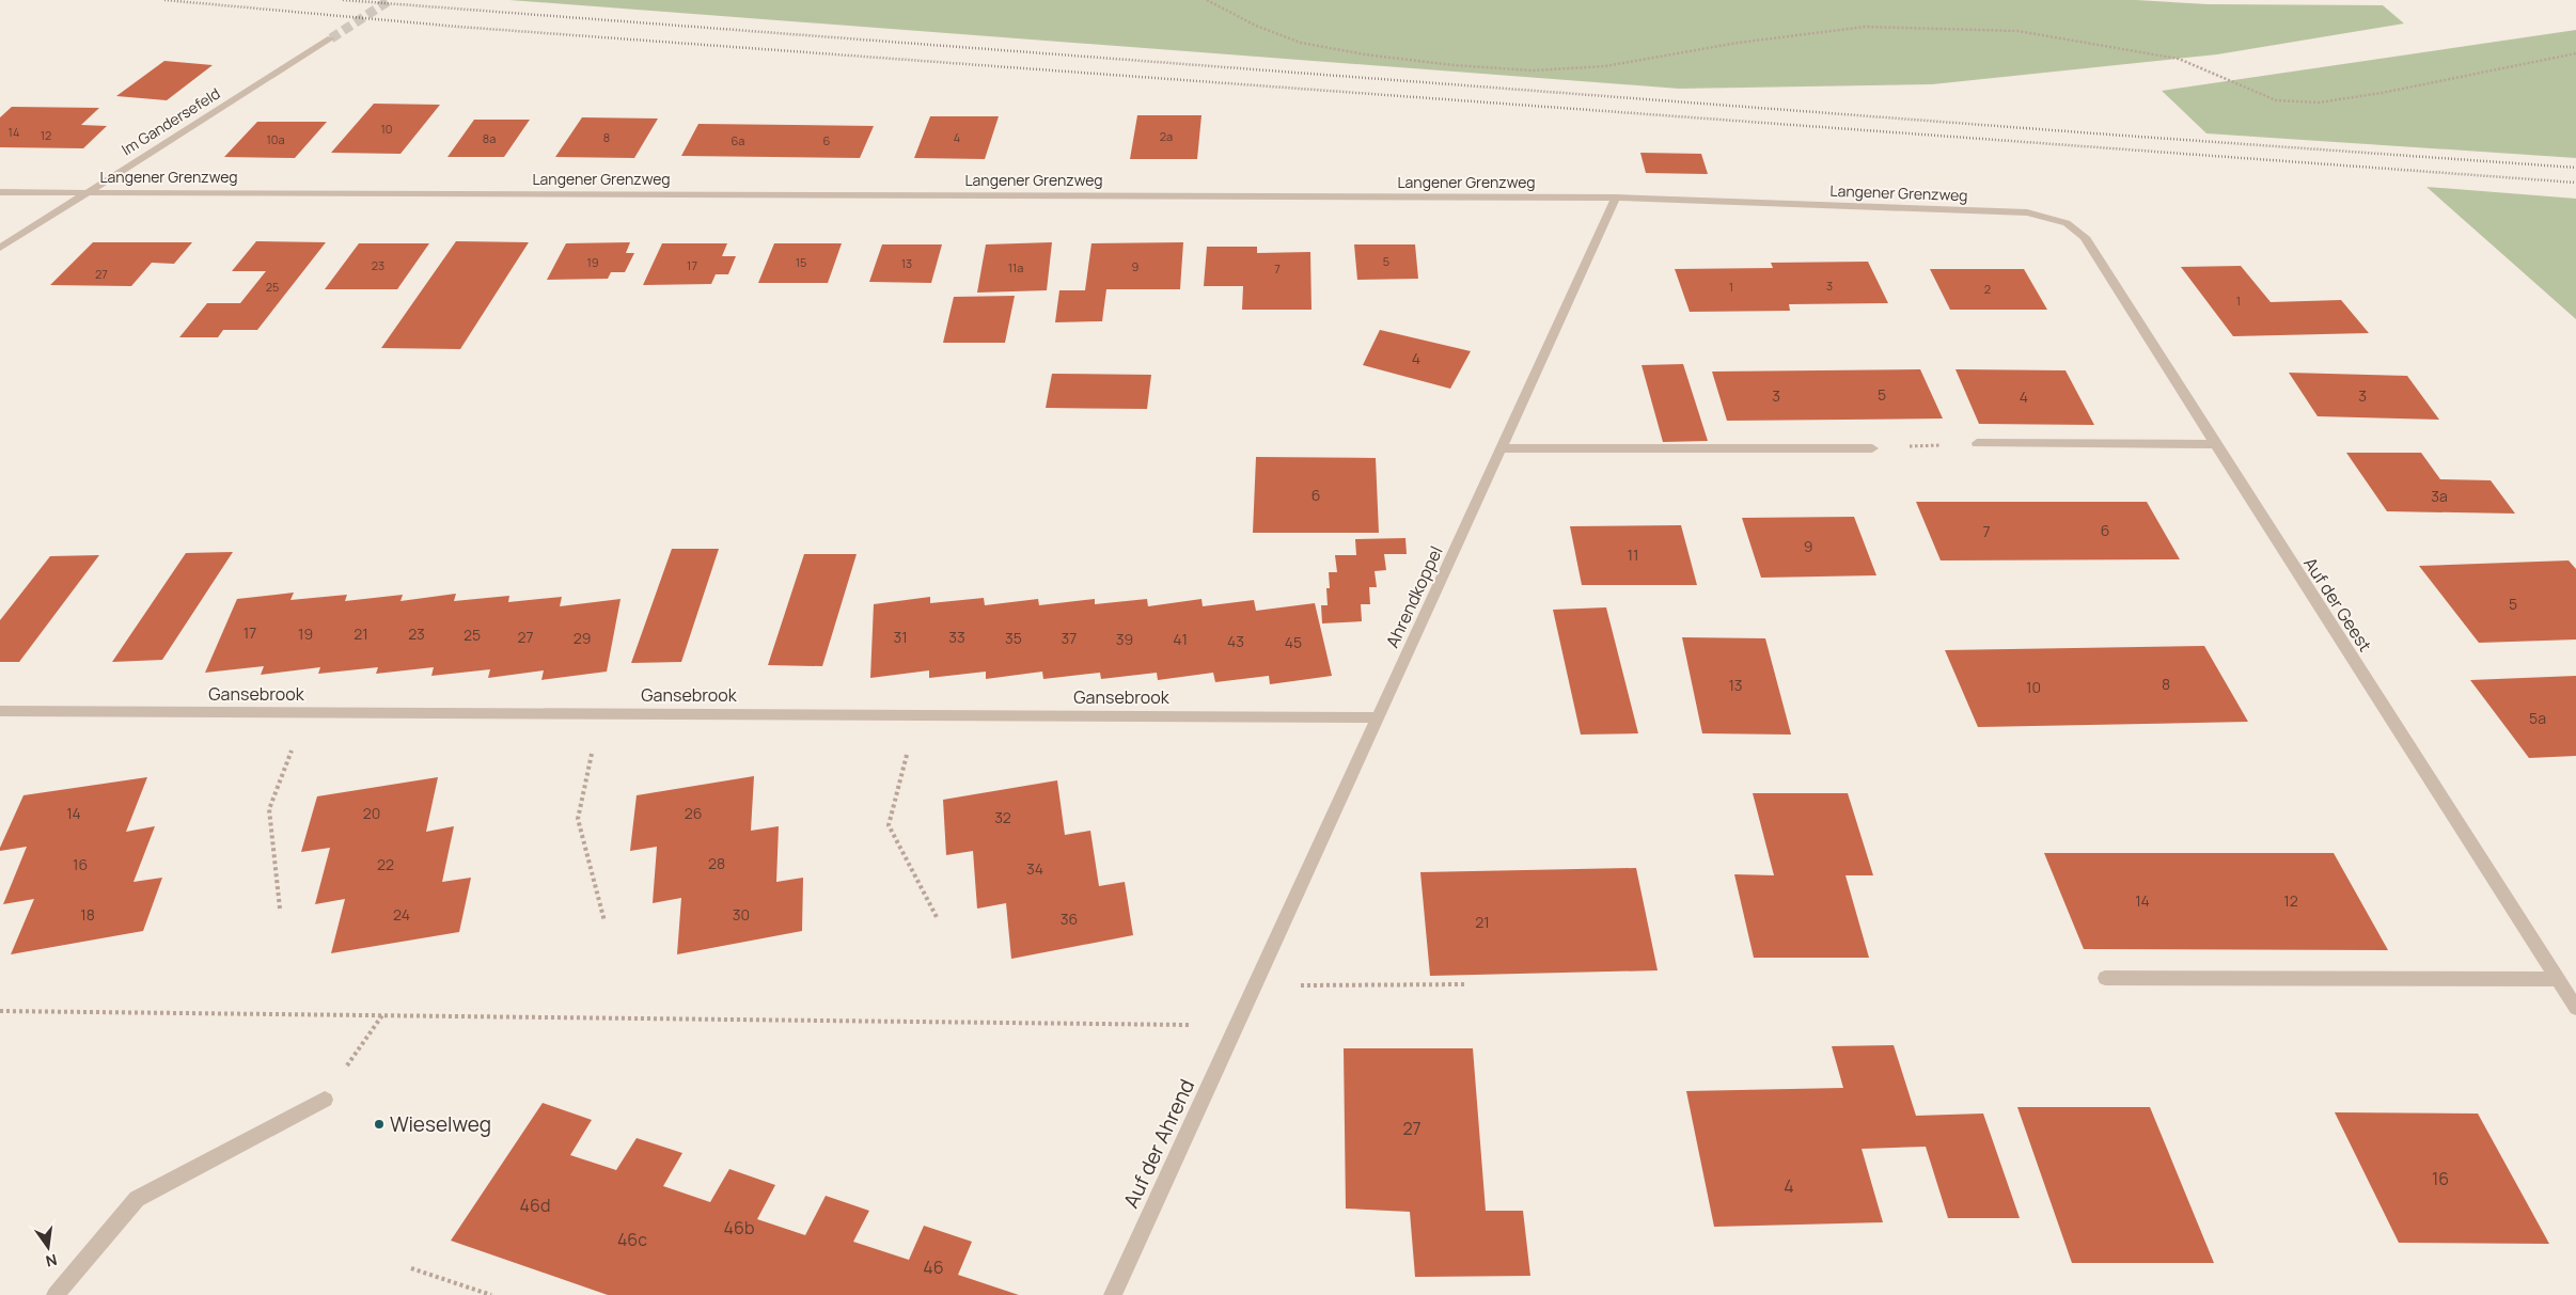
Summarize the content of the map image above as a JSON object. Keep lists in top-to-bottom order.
{
  "streets": {
    "street": [
      "Im Gandersefeld",
      "Langener Grenzweg",
      "Ahrendkoppel",
      "Auf der Geest",
      "Gansebrook",
      "Auf der Ahrend"
    ]
  },
  "crossings": [
    ["Im Gandersefeld", "Langener Grenzweg"],
    ["Langener Grenzweg", "Ahrendkoppel"],
    ["Langener Grenzweg", "Auf der Geest"],
    ["Ahrendkoppel", "Gansebrook"],
    ["Ahrendkoppel", "Auf der Ahrend"]
  ],
  "places": ["Wieselweg"],
  "house_numbers": [
    "10",
    "14",
    "12",
    "2a",
    "8",
    "4",
    "8a",
    "10a",
    "6a",
    "6",
    "5",
    "19",
    "15",
    "13",
    "23",
    "17",
    "9",
    "11a",
    "7",
    "27",
    "3",
    "25",
    "1",
    "2",
    "1",
    "4",
    "5",
    "3",
    "3",
    "4",
    "6",
    "3a",
    "6",
    "7",
    "9",
    "11",
    "5",
    "17",
    "19",
    "21",
    "23",
    "25",
    "27",
    "31",
    "33",
    "29",
    "35",
    "37",
    "39",
    "41",
    "43",
    "45",
    "8",
    "13",
    "10",
    "5a",
    "14",
    "20",
    "26",
    "32",
    "28",
    "16",
    "22",
    "34",
    "14",
    "12",
    "18",
    "24",
    "30",
    "36",
    "21",
    "27",
    "16",
    "4",
    "46d",
    "46b",
    "46c",
    "46"
  ],
  "north": "bottom"
}
